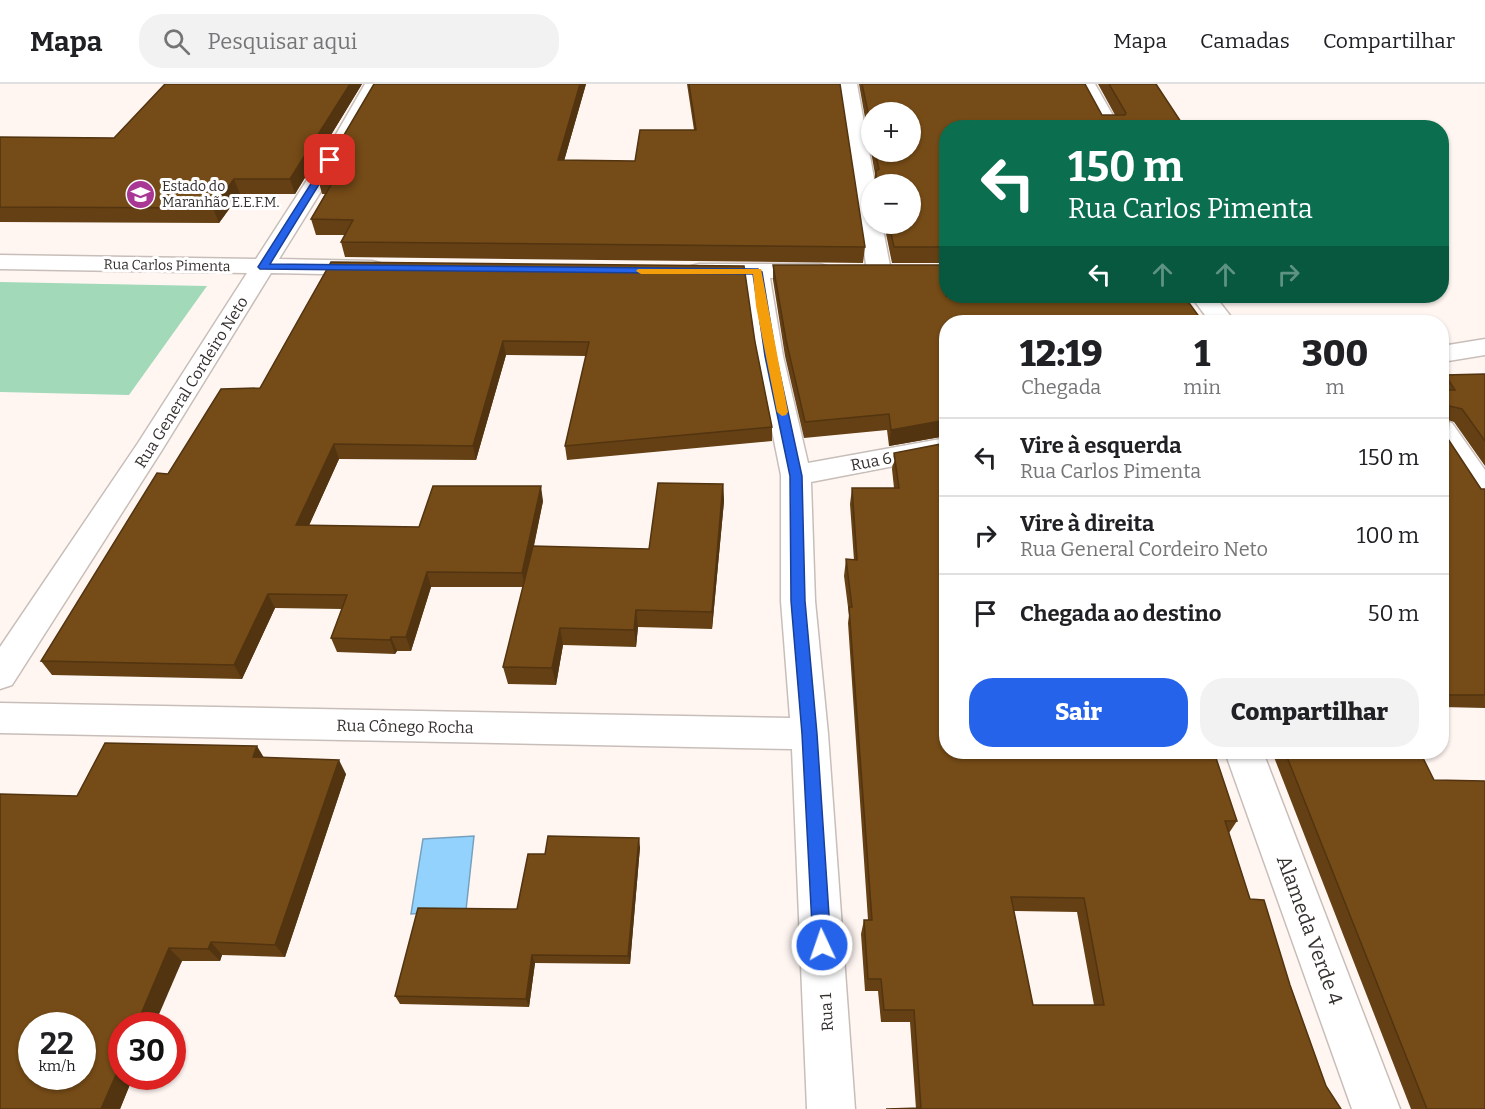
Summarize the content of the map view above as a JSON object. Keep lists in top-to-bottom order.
{
  "streets": {
    "street": [
      "Rua Carlos Pimenta",
      "Rua General Cordeiro Neto",
      "Rua 6",
      "Rua Cônego Rocha",
      "Alameda Verde 4",
      "Rua 1"
    ]
  },
  "crossings": [
    ["Rua Carlos Pimenta", "Rua General Cordeiro Neto"],
    ["Rua 6", "Rua 1"],
    ["Rua Cônego Rocha", "Rua 1"]
  ],
  "places": {
    "school or university": ["Estado do Maranhão E.E.F.M."]
  },
  "page": {
    "header": "Mapa",
    "search": "Pesquisar aqui",
    "nav": ["Mapa", "Camadas", "Compartilhar"],
    "map_buttons": ["+", "−"],
    "turn": ["150 m", "Rua Carlos Pimenta"],
    "eta": [
      "12:19",
      "Chegada",
      "1",
      "min",
      "300",
      "m"
    ],
    "list": [
      {
        "name": "Vire à esquerda",
        "note": "Rua Carlos Pimenta",
        "value": "150 m"
      },
      {
        "name": "Vire à direita",
        "note": "Rua General Cordeiro Neto",
        "value": "100 m"
      },
      {
        "name": "Chegada ao destino",
        "value": "50 m"
      }
    ],
    "buttons": ["Sair", "Compartilhar"],
    "speed": "22 km/h",
    "limit": "30"
  }
}
